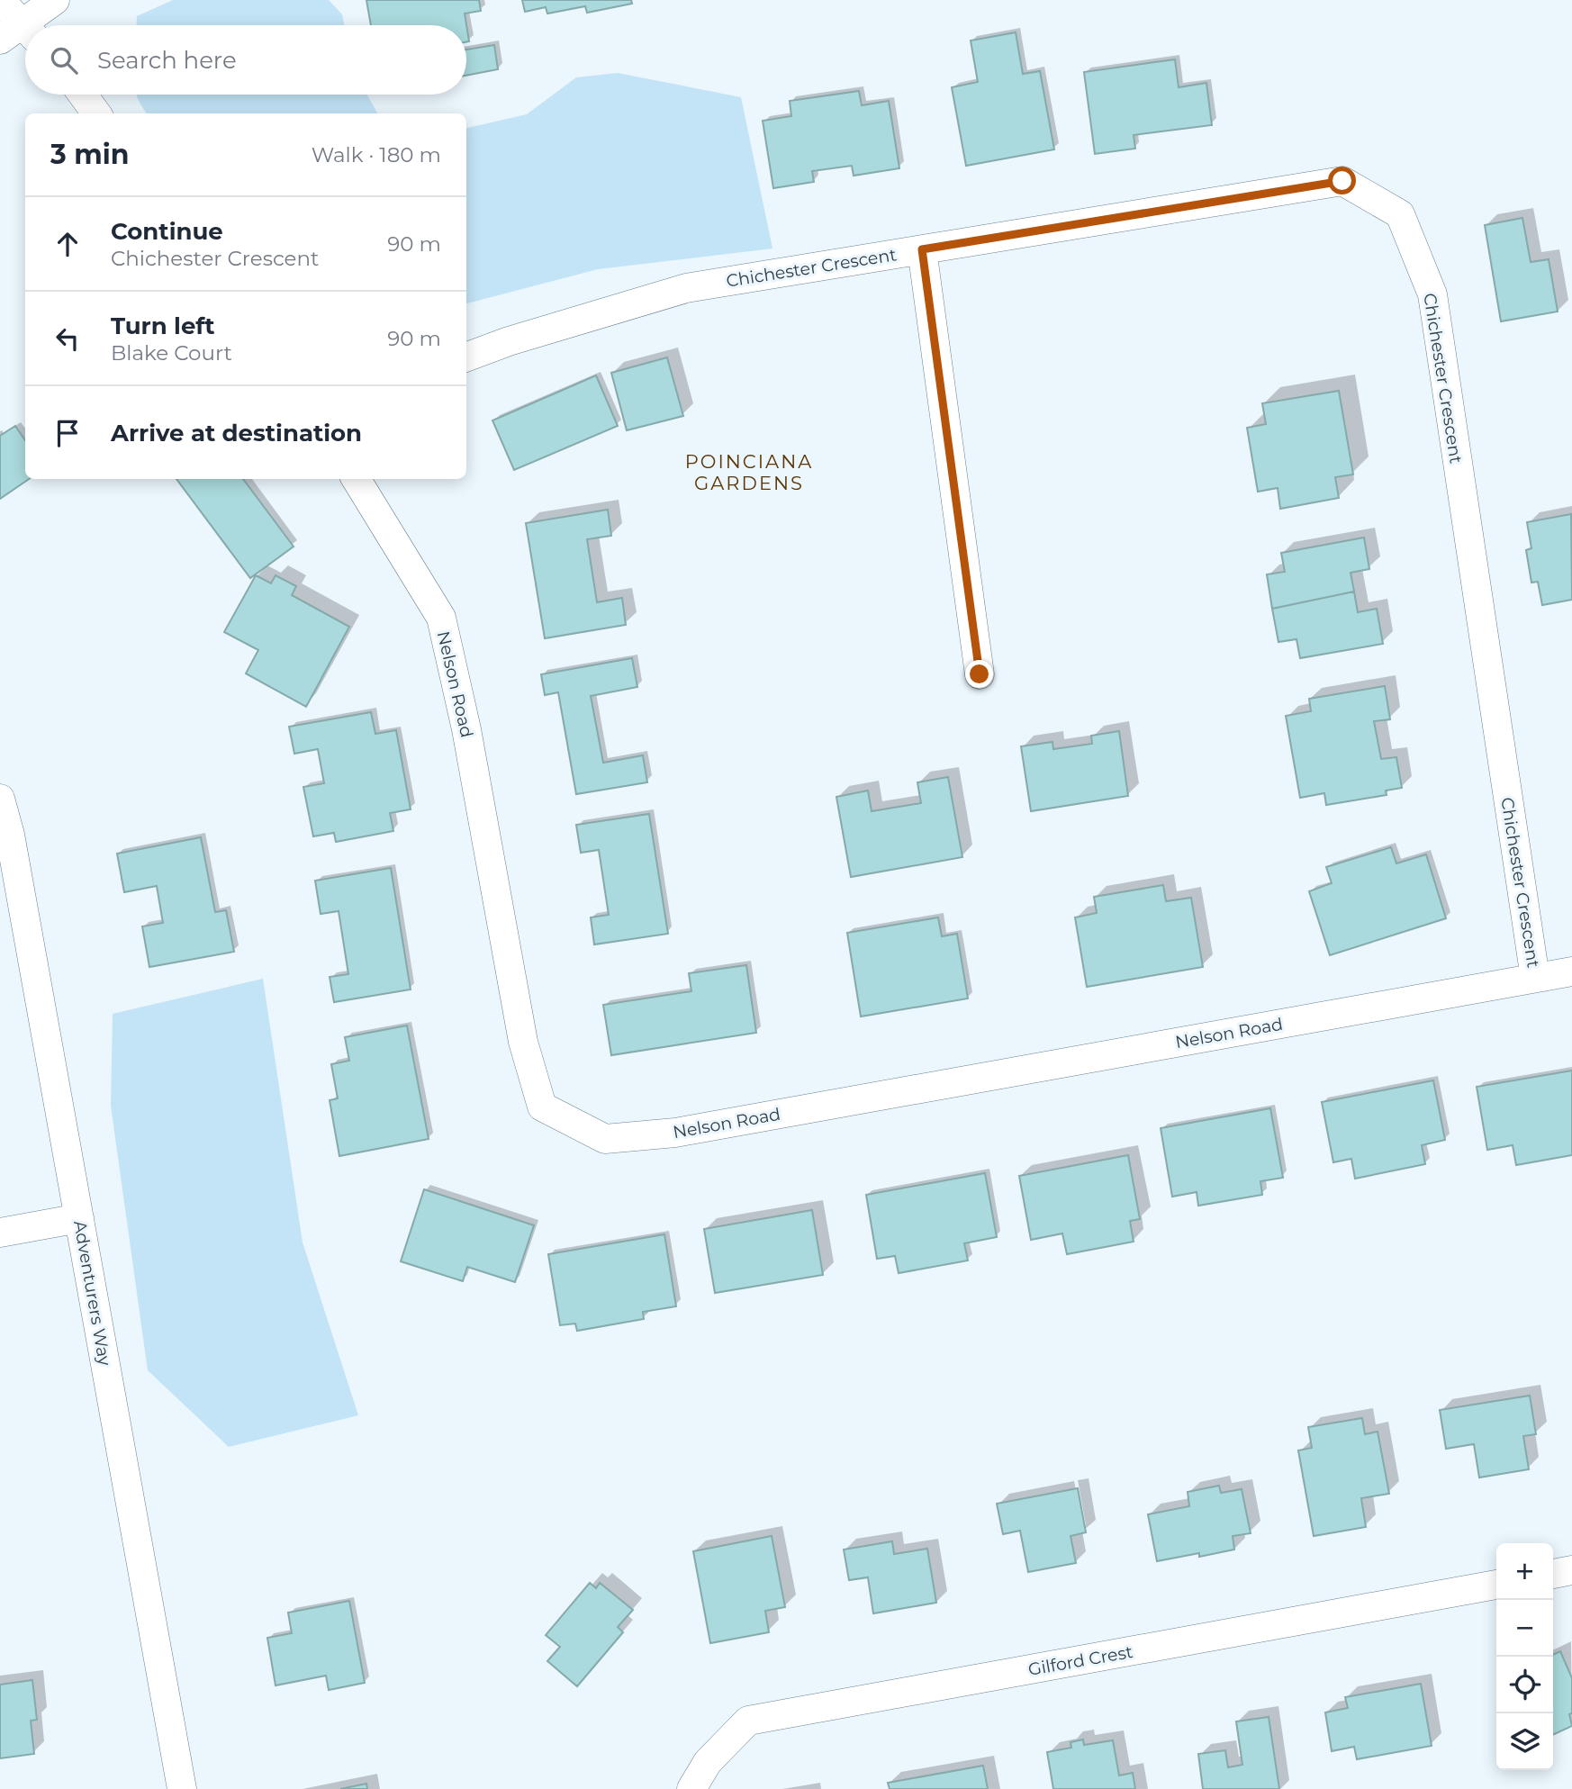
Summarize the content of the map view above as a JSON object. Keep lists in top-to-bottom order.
{
  "streets": {
    "street": [
      "Chichester Crescent",
      "Nelson Road",
      "Adventurers Way",
      "Gilford Crest"
    ]
  },
  "crossings": [
    ["Chichester Crescent", "Nelson Road"]
  ],
  "districts": ["POINCIANA GARDENS"],
  "page": {
    "search": "Search here",
    "heading": ["3 min", "Walk · 180 m"],
    "list": [
      ["Continue", "Chichester Crescent", "90 m"],
      ["Turn left", "Blake Court", "90 m"],
      "Arrive at destination"
    ],
    "map_buttons": ["+", "−"]
  }
}
